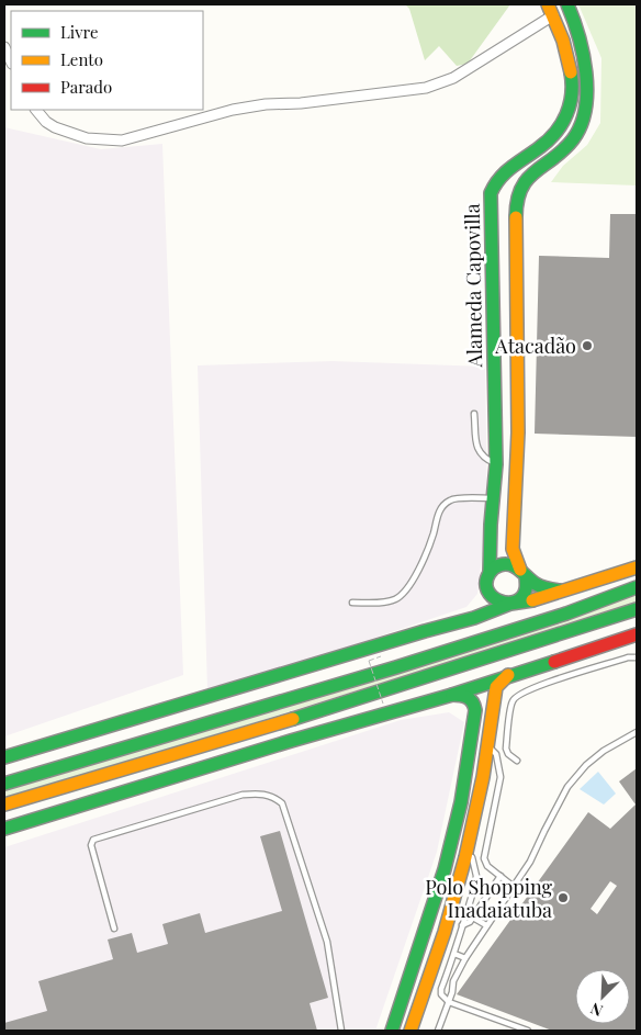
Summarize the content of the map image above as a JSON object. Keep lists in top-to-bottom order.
{
  "streets": {
    "main road": ["Alameda Capovilla"]
  },
  "places": ["Atacadão", "Polo Shopping Inadaiatuba"],
  "legend": ["Livre", "Lento", "Parado"],
  "north": "bottom left"
}
